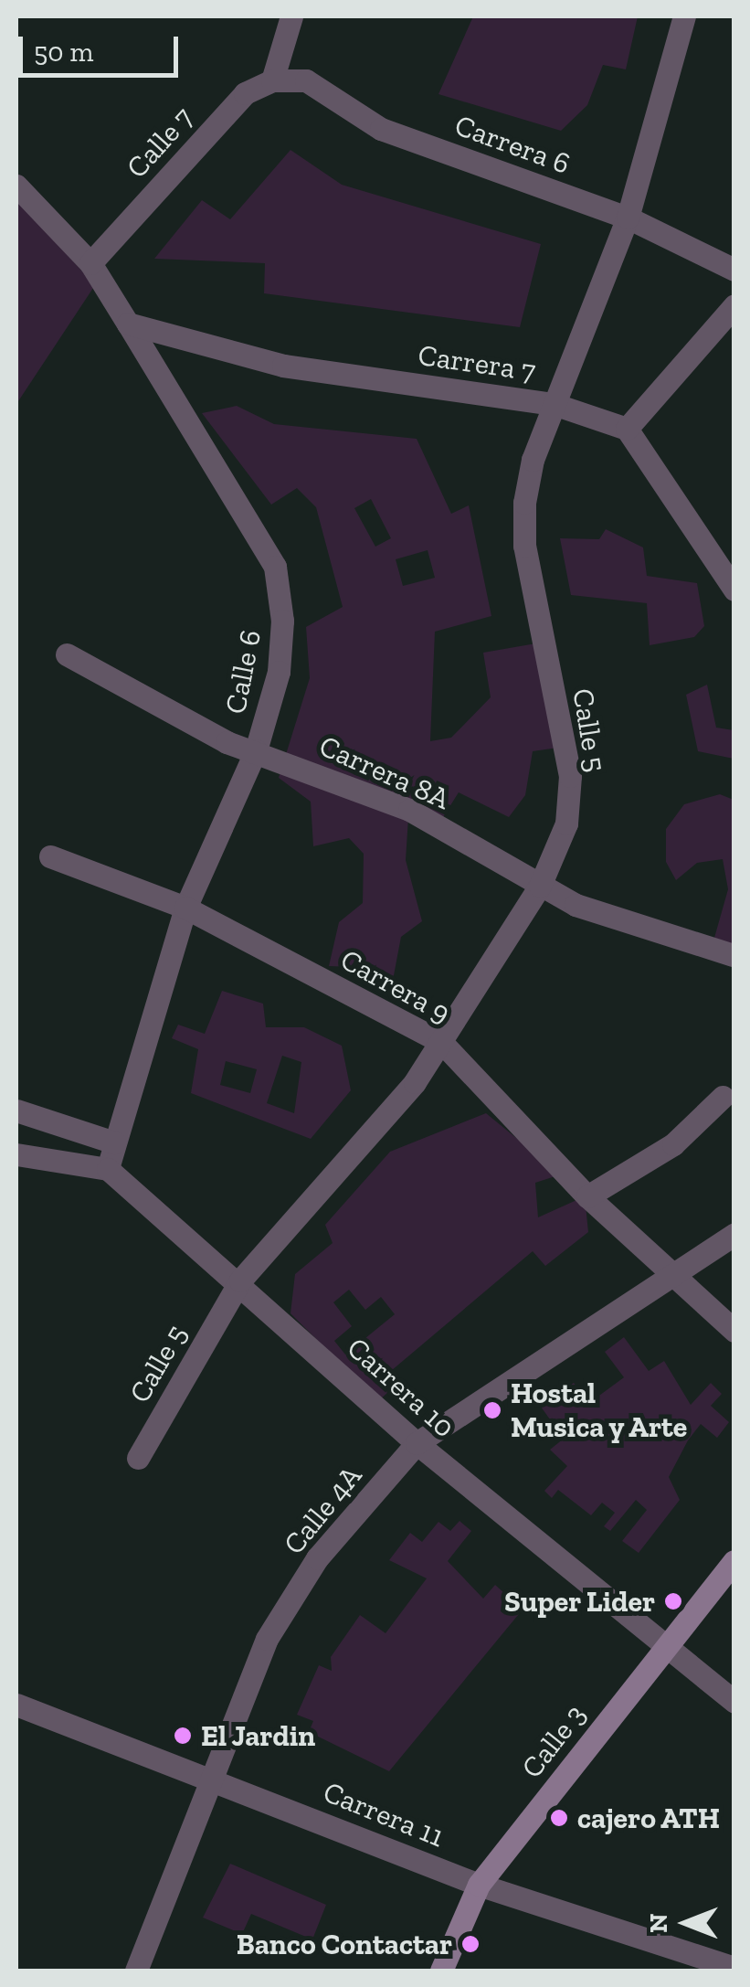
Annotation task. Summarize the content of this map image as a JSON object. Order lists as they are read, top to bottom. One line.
{"streets":{"main road":["Calle 3"],"street":["Calle 7","Carrera 6","Carrera 7","Calle 6","Calle 5","Carrera 8A","Carrera 9","Carrera 10","Calle 4A","Carrera 11"]},"crossings":[["Calle 7","Carrera 6"],["Calle 7","Calle 6"],["Carrera 6","Calle 5"],["Carrera 7","Calle 6"],["Carrera 7","Calle 5"],["Calle 6","Carrera 8A"],["Calle 6","Carrera 9"],["Calle 6","Carrera 10"],["Calle 5","Carrera 8A"],["Calle 5","Carrera 9"],["Calle 5","Carrera 10"],["Carrera 9","Calle 4A"],["Carrera 10","Calle 4A"],["Carrera 10","Calle 3"],["Calle 4A","Carrera 11"],["Calle 3","Carrera 11"]],"places":["Hostal Musica y Arte","Super Lider","El Jardin","cajero ATH","Banco Contactar"],"scale_bar":"50 m","north":"left"}
